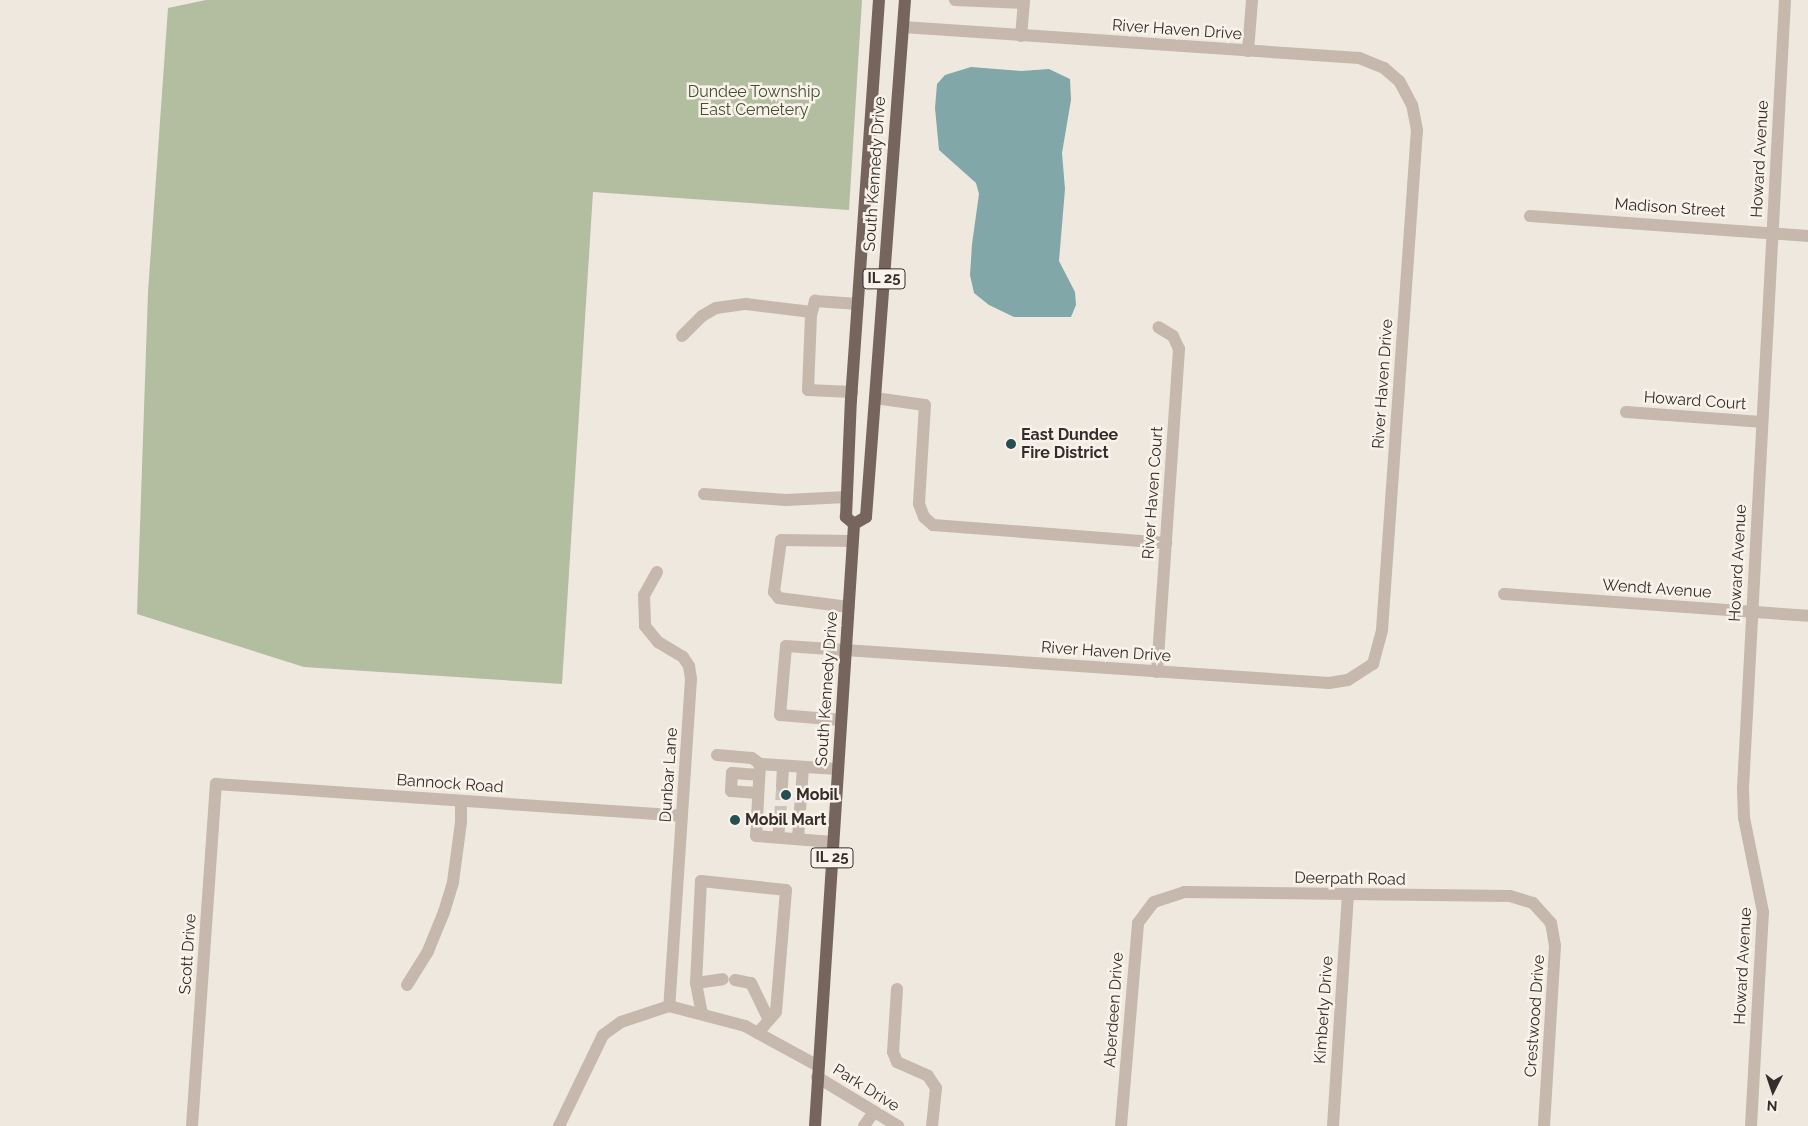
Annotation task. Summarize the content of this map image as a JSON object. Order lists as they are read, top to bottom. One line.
{"streets":{"main road":["South Kennedy Drive","IL 25"],"street":["River Haven Drive","Howard Avenue","Madison Street","Howard Court","River Haven Court","Wendt Avenue","Dunbar Lane","Bannock Road","Deerpath Road","Scott Drive","Aberdeen Drive","Kimberly Drive","Crestwood Drive","Park Drive"]},"crossings":[["River Haven Drive","South Kennedy Drive"],["River Haven Drive","River Haven Court"],["Howard Avenue","Madison Street"],["Howard Avenue","Howard Court"],["Howard Avenue","Wendt Avenue"],["South Kennedy Drive","Park Drive"],["Dunbar Lane","Bannock Road"],["Dunbar Lane","Park Drive"],["Bannock Road","Scott Drive"],["Deerpath Road","Aberdeen Drive"],["Deerpath Road","Kimberly Drive"],["Deerpath Road","Crestwood Drive"]],"parks":["Dundee Township East Cemetery"],"places":["East Dundee Fire District","Mobil","Mobil Mart"],"north":"bottom"}
